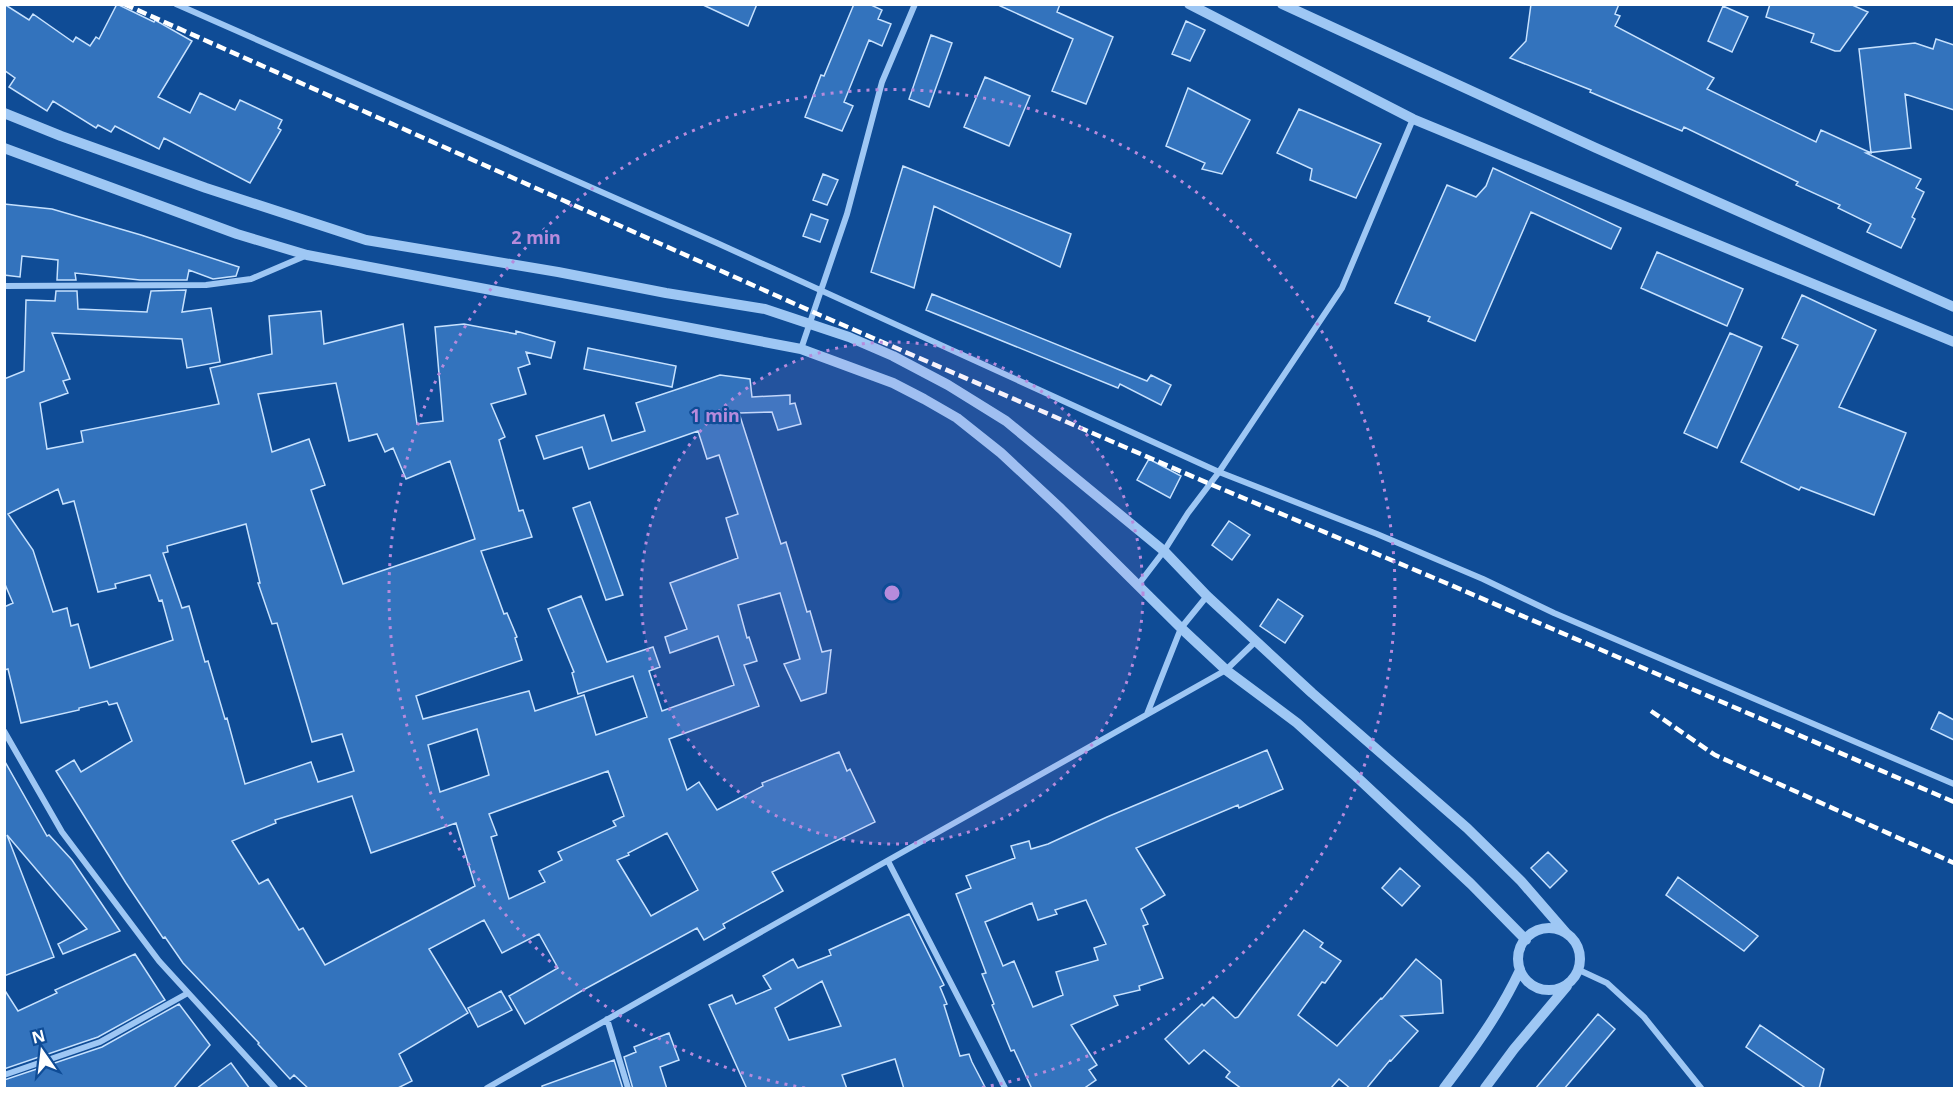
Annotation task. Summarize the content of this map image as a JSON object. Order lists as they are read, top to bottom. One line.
{"north":"top","rings":["2 min","1 min"]}
